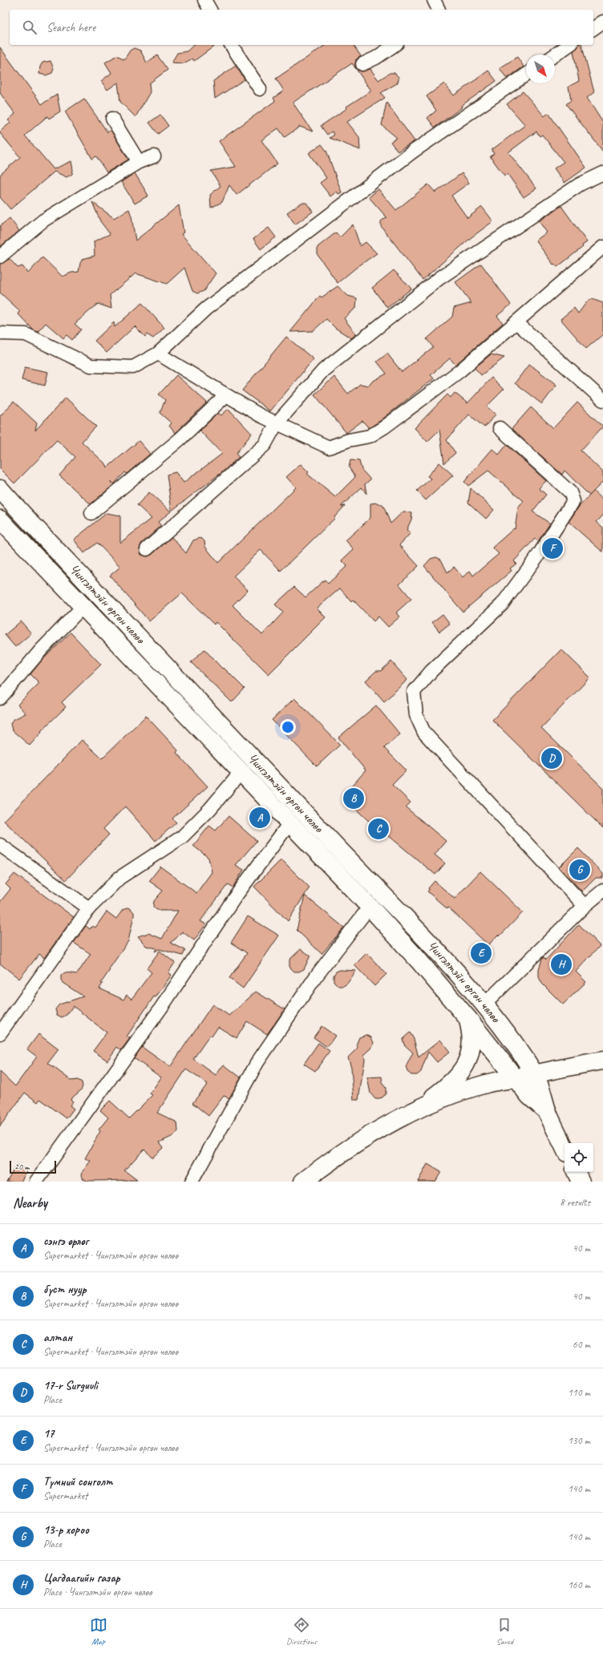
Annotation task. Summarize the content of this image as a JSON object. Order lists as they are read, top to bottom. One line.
{"streets":{"main road":["Чингэлтэйн өргөн чөлөө"]},"scale_bar":"20 m","north":"bottom right","page":{"search":"Search here","pins":["F","D","B","A","C","G","E","H"],"scale":"20 m","heading":["Nearby","8 results"],"list":[{"mark":"A","name":"сэнгэ өрлөг","note":"Supermarket · Чингэлтэйн өргөн чөлөө","value":"40 m"},{"mark":"B","name":"бүст нуур","note":"Supermarket · Чингэлтэйн өргөн чөлөө","value":"40 m"},{"mark":"C","name":"алтан","note":"Supermarket · Чингэлтэйн өргөн чөлөө","value":"60 m"},{"mark":"D","name":"17-r Surguuli","note":"Place","value":"110 m"},{"mark":"E","name":"17","note":"Supermarket · Чингэлтэйн өргөн чөлөө","value":"130 m"},{"mark":"F","name":"Түмний сонголт","note":"Supermarket","value":"140 m"},{"mark":"G","name":"13-р хороо","note":"Place","value":"140 m"},{"mark":"H","name":"Цагдаагийн газар","note":"Place · Чингэлтэйн өргөн чөлөө","value":"160 m"}],"nav":["Map","Directions","Saved"]}}
